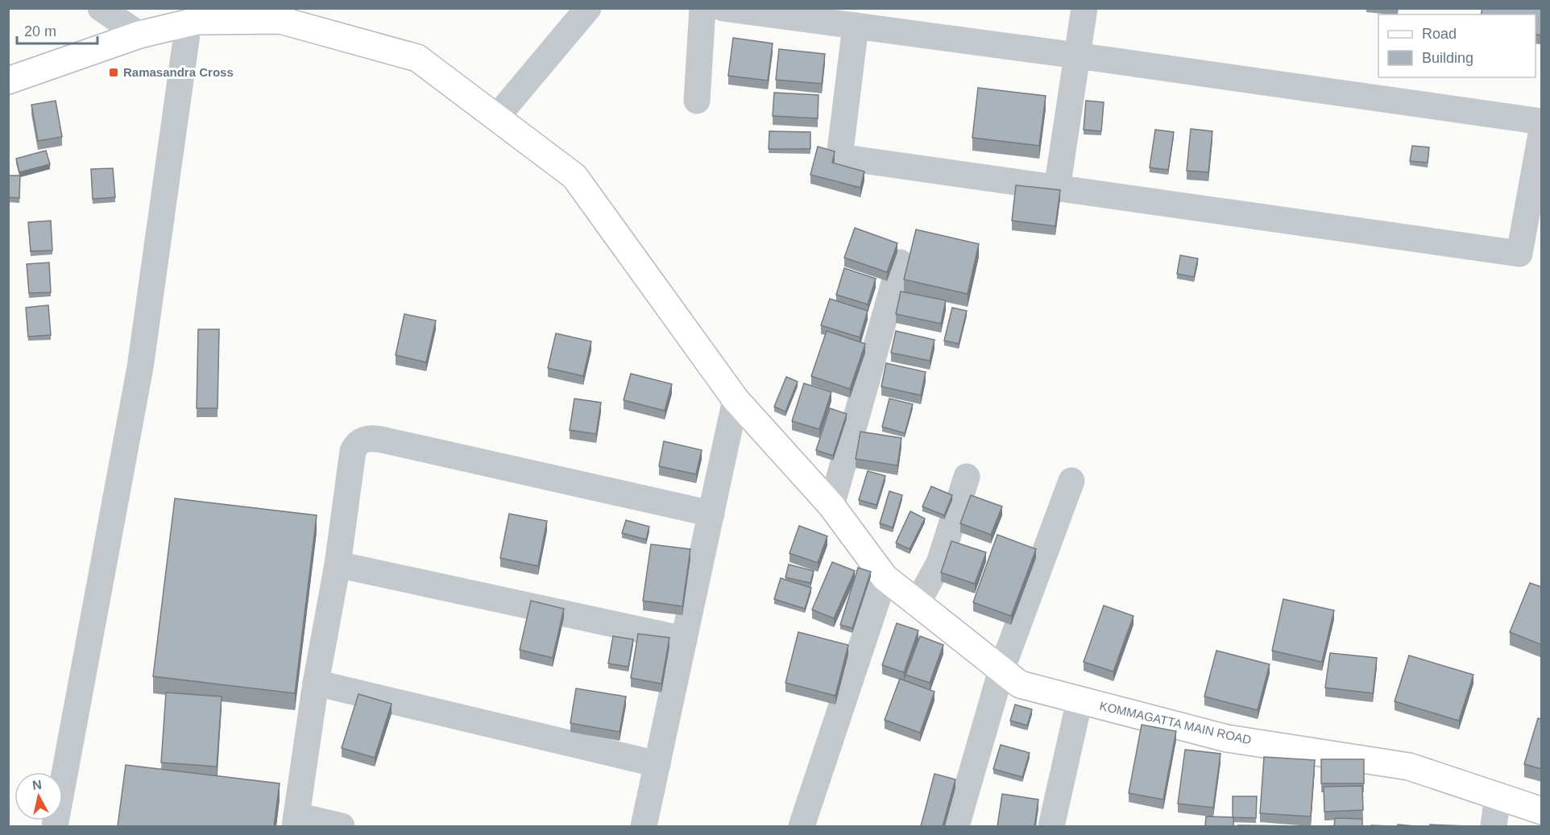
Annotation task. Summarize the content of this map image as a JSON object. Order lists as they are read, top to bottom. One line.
{"streets":{"main road":["KOMMAGATTA MAIN ROAD"]},"places":{"transit":["Ramasandra Cross"]},"legend":["Road","Building"],"scale_bar":"20 m","north":"top"}
